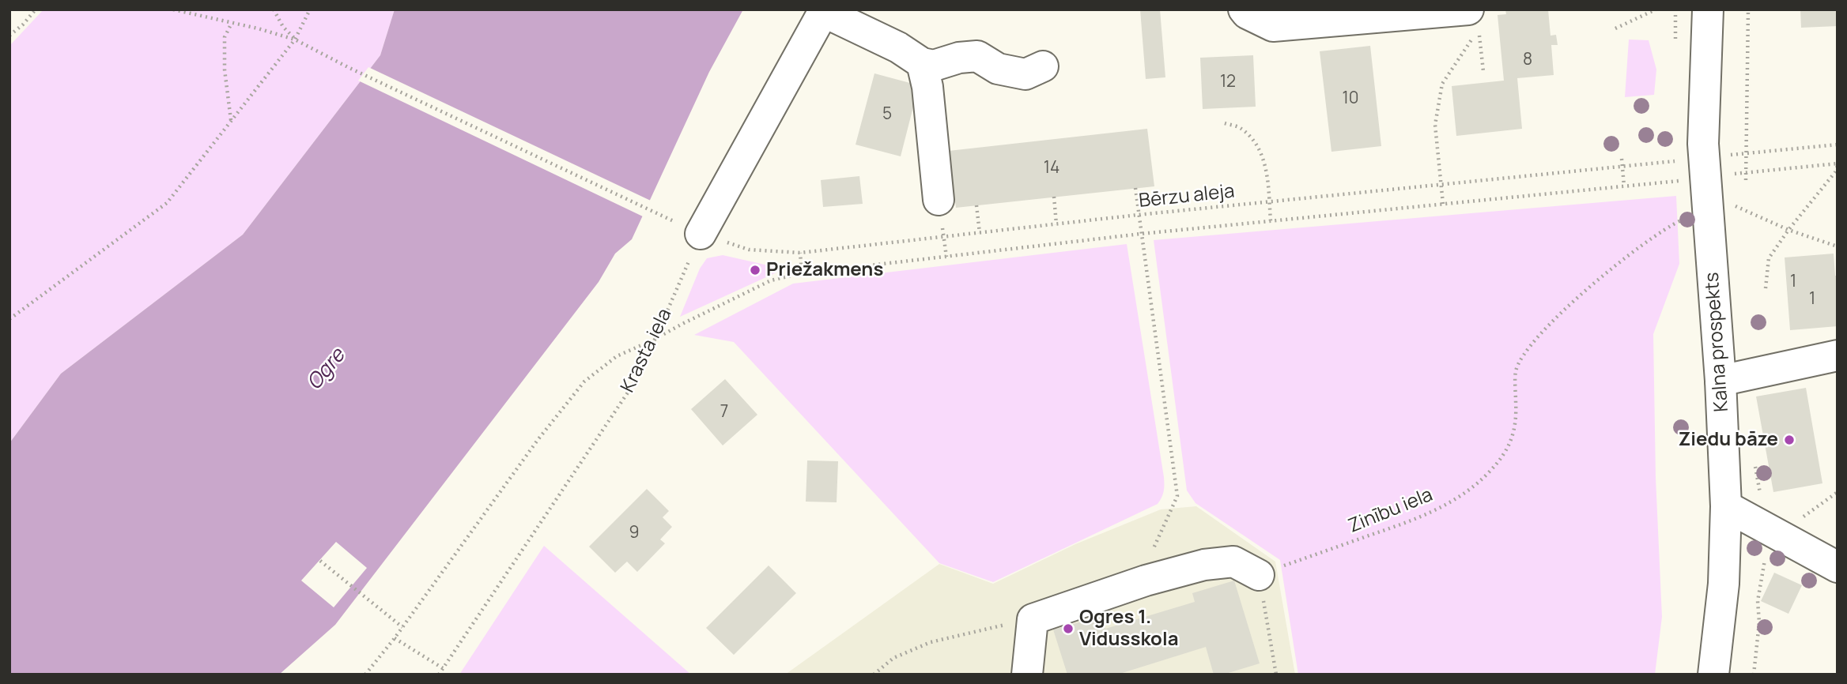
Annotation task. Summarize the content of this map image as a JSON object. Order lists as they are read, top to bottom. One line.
{"streets":{"street":["Kalna prospekts"],"path":["Bērzu aleja","Krasta iela","Zinību iela"]},"crossings":[["Bērzu aleja","Krasta iela"]],"water":["Ogre"],"places":["Priežakmens","Ziedu bāze","Ogres 1. Vidusskola"],"house_numbers":["8","12","10","5","14","1","1","7","9"]}
